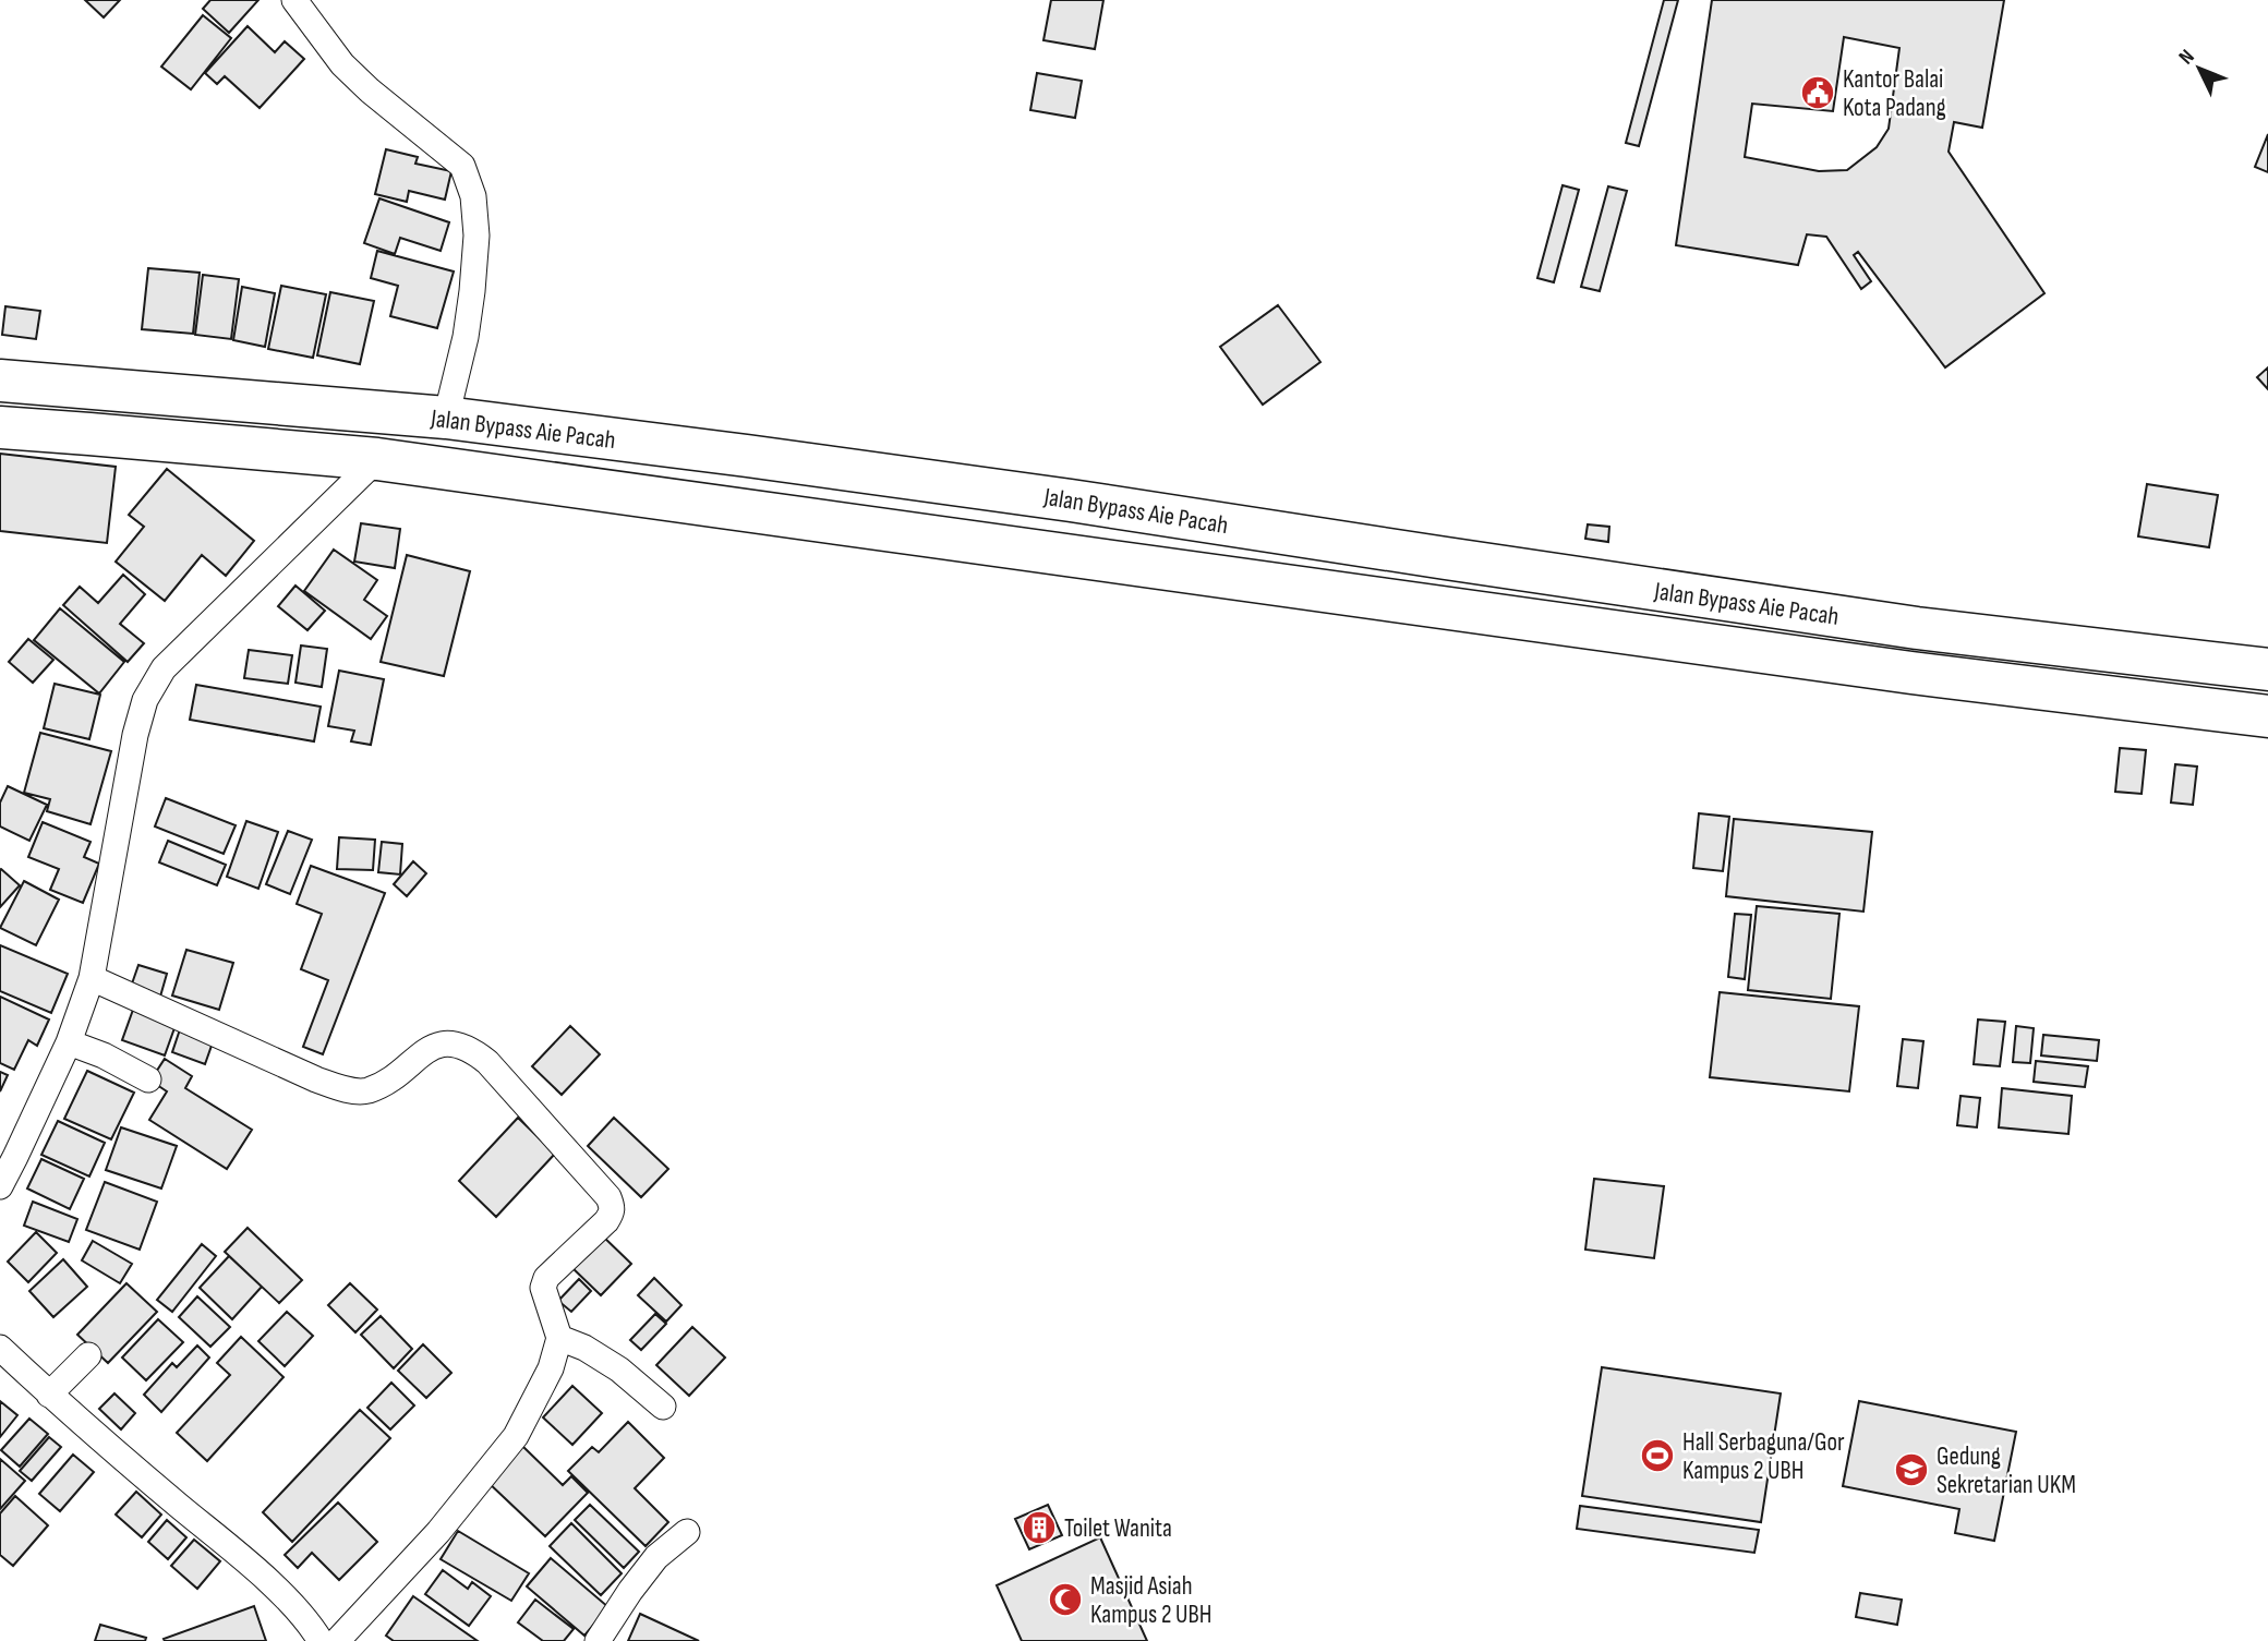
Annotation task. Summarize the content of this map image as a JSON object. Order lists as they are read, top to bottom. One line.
{"streets":{"highway":["Jalan Bypass Aie Pacah"]},"places":{"public building":["Kantor Balai Kota Padang"],"sports":["Hall Serbaguna/Gor Kampus 2 UBH"],"school or university":["Gedung Sekretarian UKM"],"building":["Toilet Wanita"],"mosque":["Masjid Asiah Kampus 2 UBH"]},"north":"top left"}
